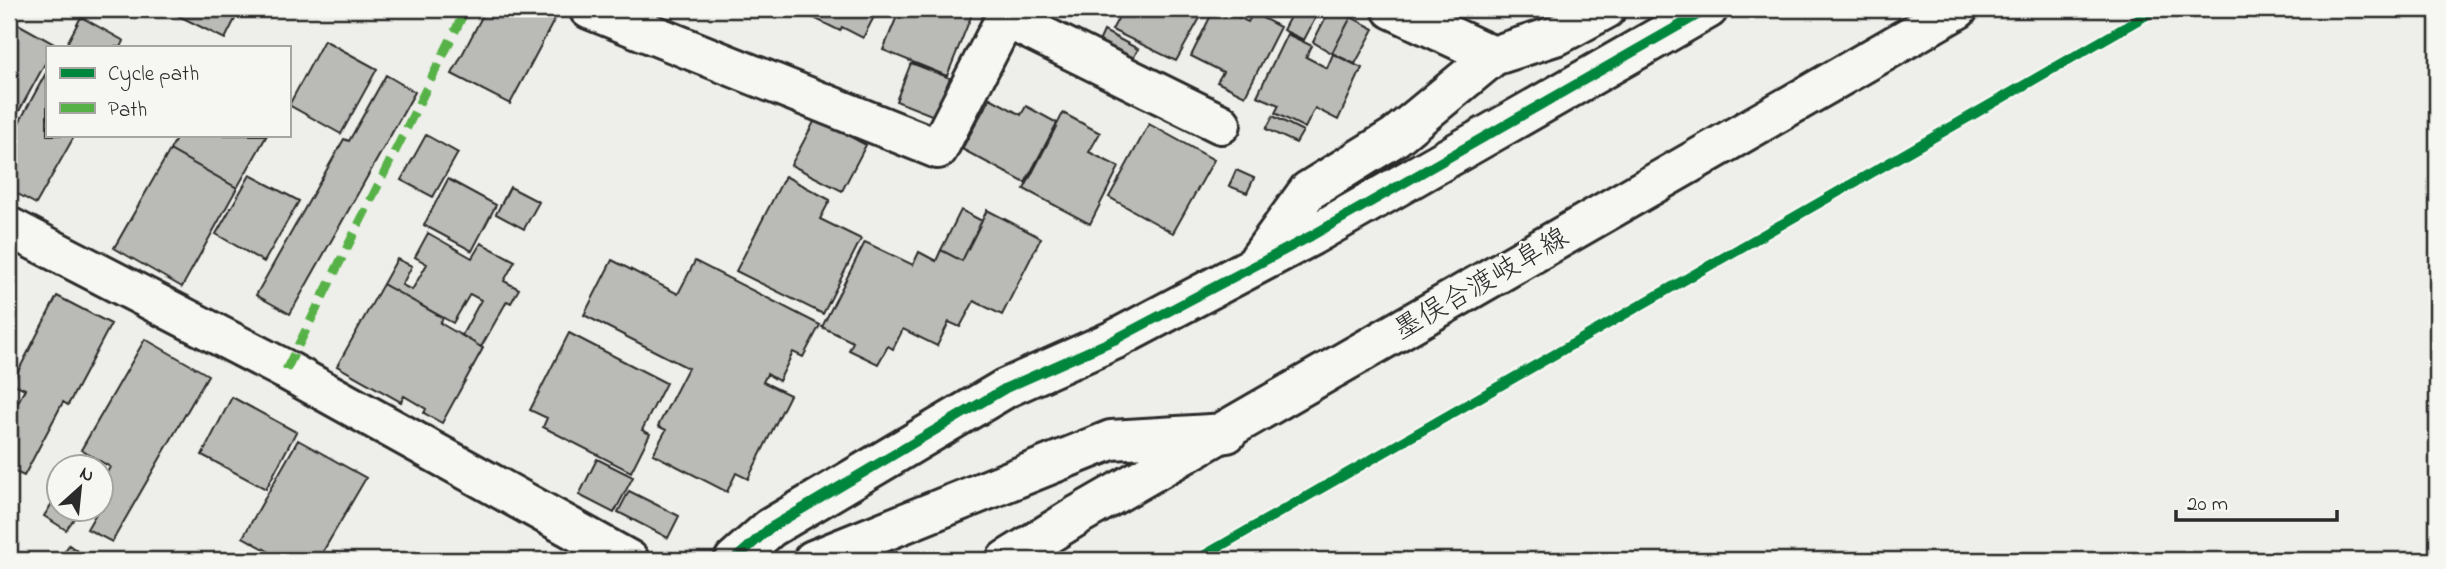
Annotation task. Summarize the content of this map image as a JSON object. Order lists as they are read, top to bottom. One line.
{"streets":{"street":["墨俣合渡岐阜線"]},"legend":["Cycle path","Path"],"scale_bar":"20 m","north":"top right"}
